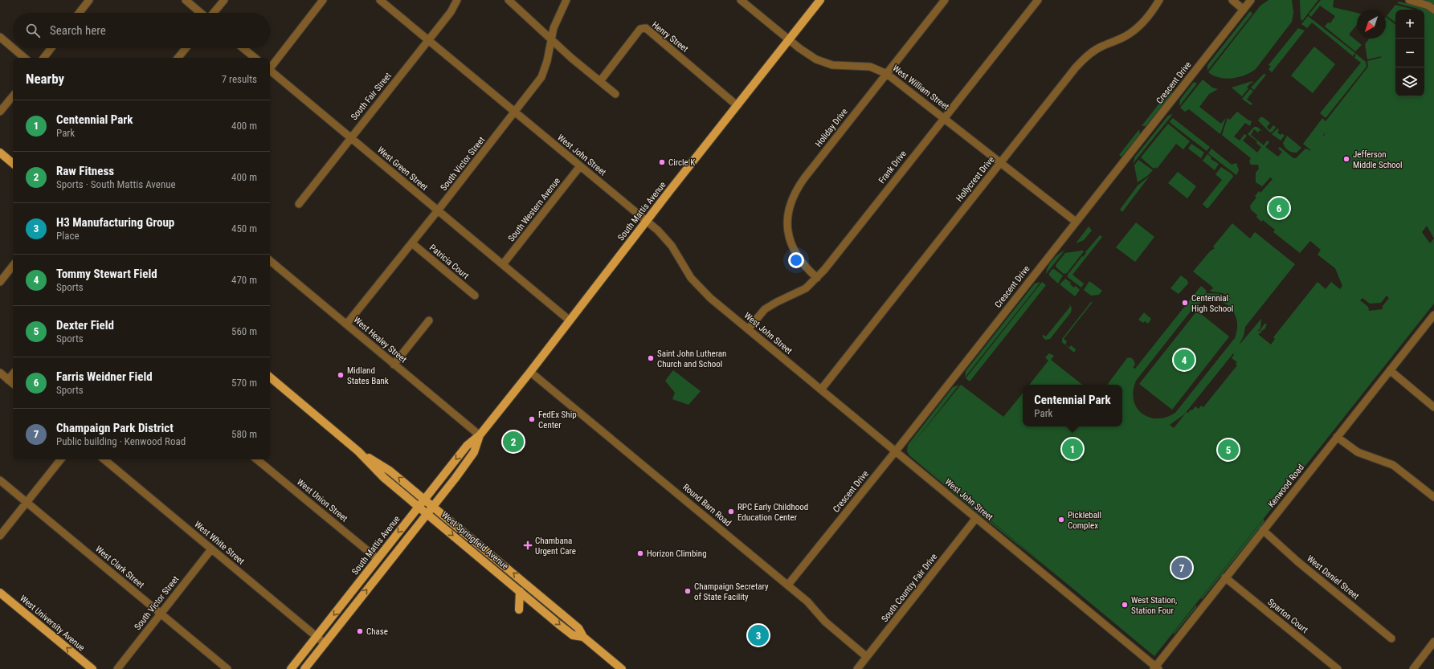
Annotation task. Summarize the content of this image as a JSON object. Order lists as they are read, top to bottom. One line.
{"streets":{"main road":["South Mattis Avenue","West Springfield Avenue","West University Avenue"],"street":["Henry Street","Crescent Drive","West William Street","South Fair Street","Holiday Drive","West John Street","South Victor Street","Frank Drive","West Green Street","Hollycrest Drive","South Western Avenue","Patricia Court","West Healey Street","Kenwood Road","West Union Street","Round Barn Road","West White Street","West Clark Street","West Daniel Street","South Country Fair Drive","Sparton Court"]},"crossings":[["Henry Street","South Mattis Avenue"],["Crescent Drive","West William Street"],["Crescent Drive","West John Street"],["Crescent Drive","Round Barn Road"],["West William Street","Holiday Drive"],["West William Street","Frank Drive"],["West William Street","Hollycrest Drive"],["West William Street","South Mattis Avenue"],["South Fair Street","West John Street"],["South Fair Street","West Green Street"],["Holiday Drive","Frank Drive"],["West John Street","South Victor Street"],["West John Street","Frank Drive"],["West John Street","Hollycrest Drive"],["West John Street","South Western Avenue"],["West John Street","South Mattis Avenue"],["West John Street","Kenwood Road"],["West John Street","South Country Fair Drive"],["South Victor Street","West Green Street"],["South Victor Street","Patricia Court"],["South Victor Street","West Healey Street"],["South Victor Street","West White Street"],["South Victor Street","West Clark Street"],["West Green Street","South Western Avenue"],["West Green Street","South Mattis Avenue"],["South Mattis Avenue","West Healey Street"],["South Mattis Avenue","West Union Street"],["South Mattis Avenue","Round Barn Road"],["South Mattis Avenue","West Springfield Avenue"],["South Mattis Avenue","West White Street"],["Kenwood Road","West Daniel Street"],["Kenwood Road","Sparton Court"],["Round Barn Road","South Country Fair Drive"]],"one_way":["West University Avenue"],"places":{"other":["Jefferson Middle School","Circle K","Centennial High School","Saint John Lutheran Church and School","Midland States Bank","FedEx Ship Center","RPC Early Childhood Education Center","Pickleball Complex","Horizon Climbing","Champaign Secretary of State Facility","West Station, Station Four","Chase"],"health":["Chambana Urgent Care"]},"north":"bottom left","page":{"map_buttons":["+","−"],"search":"Search here","heading":["Nearby","7 results"],"list":[{"mark":"1","name":"Centennial Park","note":"Park","value":"400 m"},{"mark":"2","name":"Raw Fitness","note":"Sports · South Mattis Avenue","value":"400 m"},{"mark":"3","name":"H3 Manufacturing Group","note":"Place","value":"450 m"},{"mark":"4","name":"Tommy Stewart Field","note":"Sports","value":"470 m"},{"mark":"5","name":"Dexter Field","note":"Sports","value":"560 m"},{"mark":"6","name":"Farris Weidner Field","note":"Sports","value":"570 m"},{"mark":"7","name":"Champaign Park District","note":"Public building · Kenwood Road","value":"580 m"}],"pins":["6","4","2","1","5","7","3"],"popup":["Centennial Park","Park"]}}
